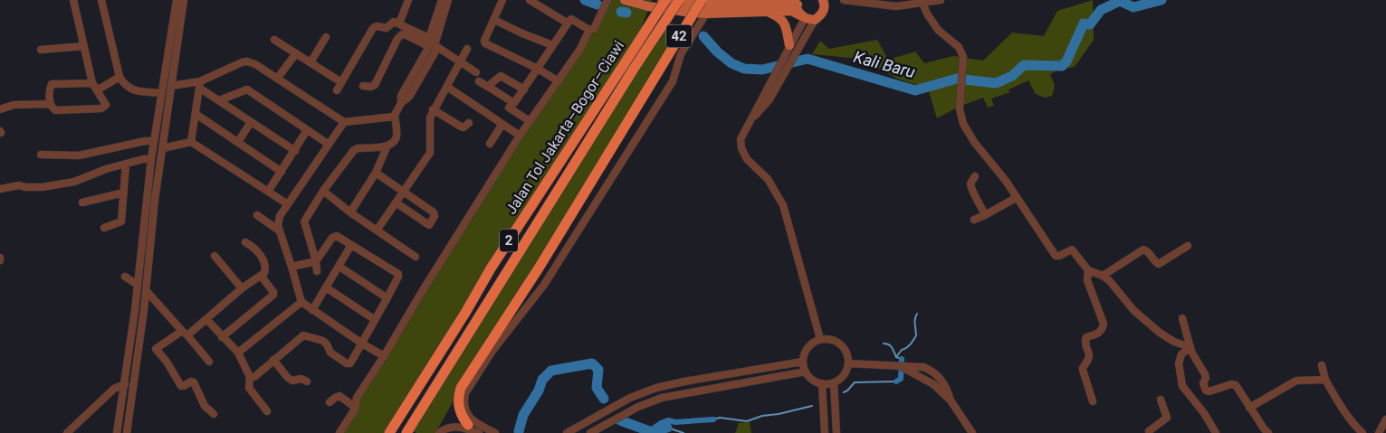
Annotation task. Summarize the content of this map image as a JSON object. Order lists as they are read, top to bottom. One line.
{"streets":{"highway":["42","Jalan Tol Jakarta–Bogor–Ciawi","2"]},"water":["Kali Baru"]}
